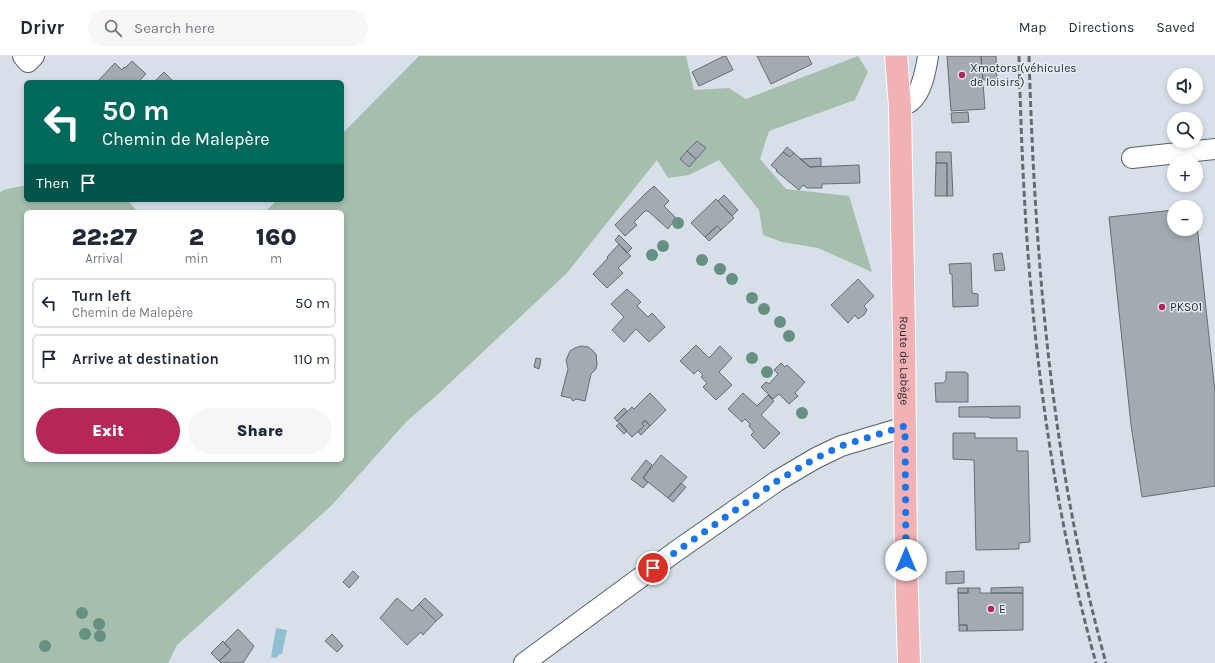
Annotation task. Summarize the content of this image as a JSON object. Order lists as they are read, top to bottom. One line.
{"streets":{"main road":["Route de Labège"]},"places":["Xmotors (véhicules de loisirs)","PKS01","E"],"page":{"header":"Drivr","search":"Search here","nav":["Map","Directions","Saved"],"map_buttons":["+","−"],"turn":["50 m","Chemin de Malepère"],"then":"Then","eta":["22:27","Arrival","2","min","160","m"],"list":[{"name":"Turn left","note":"Chemin de Malepère","value":"50 m"},{"name":"Arrive at destination","value":"110 m"}],"buttons":["Exit","Share"]}}
